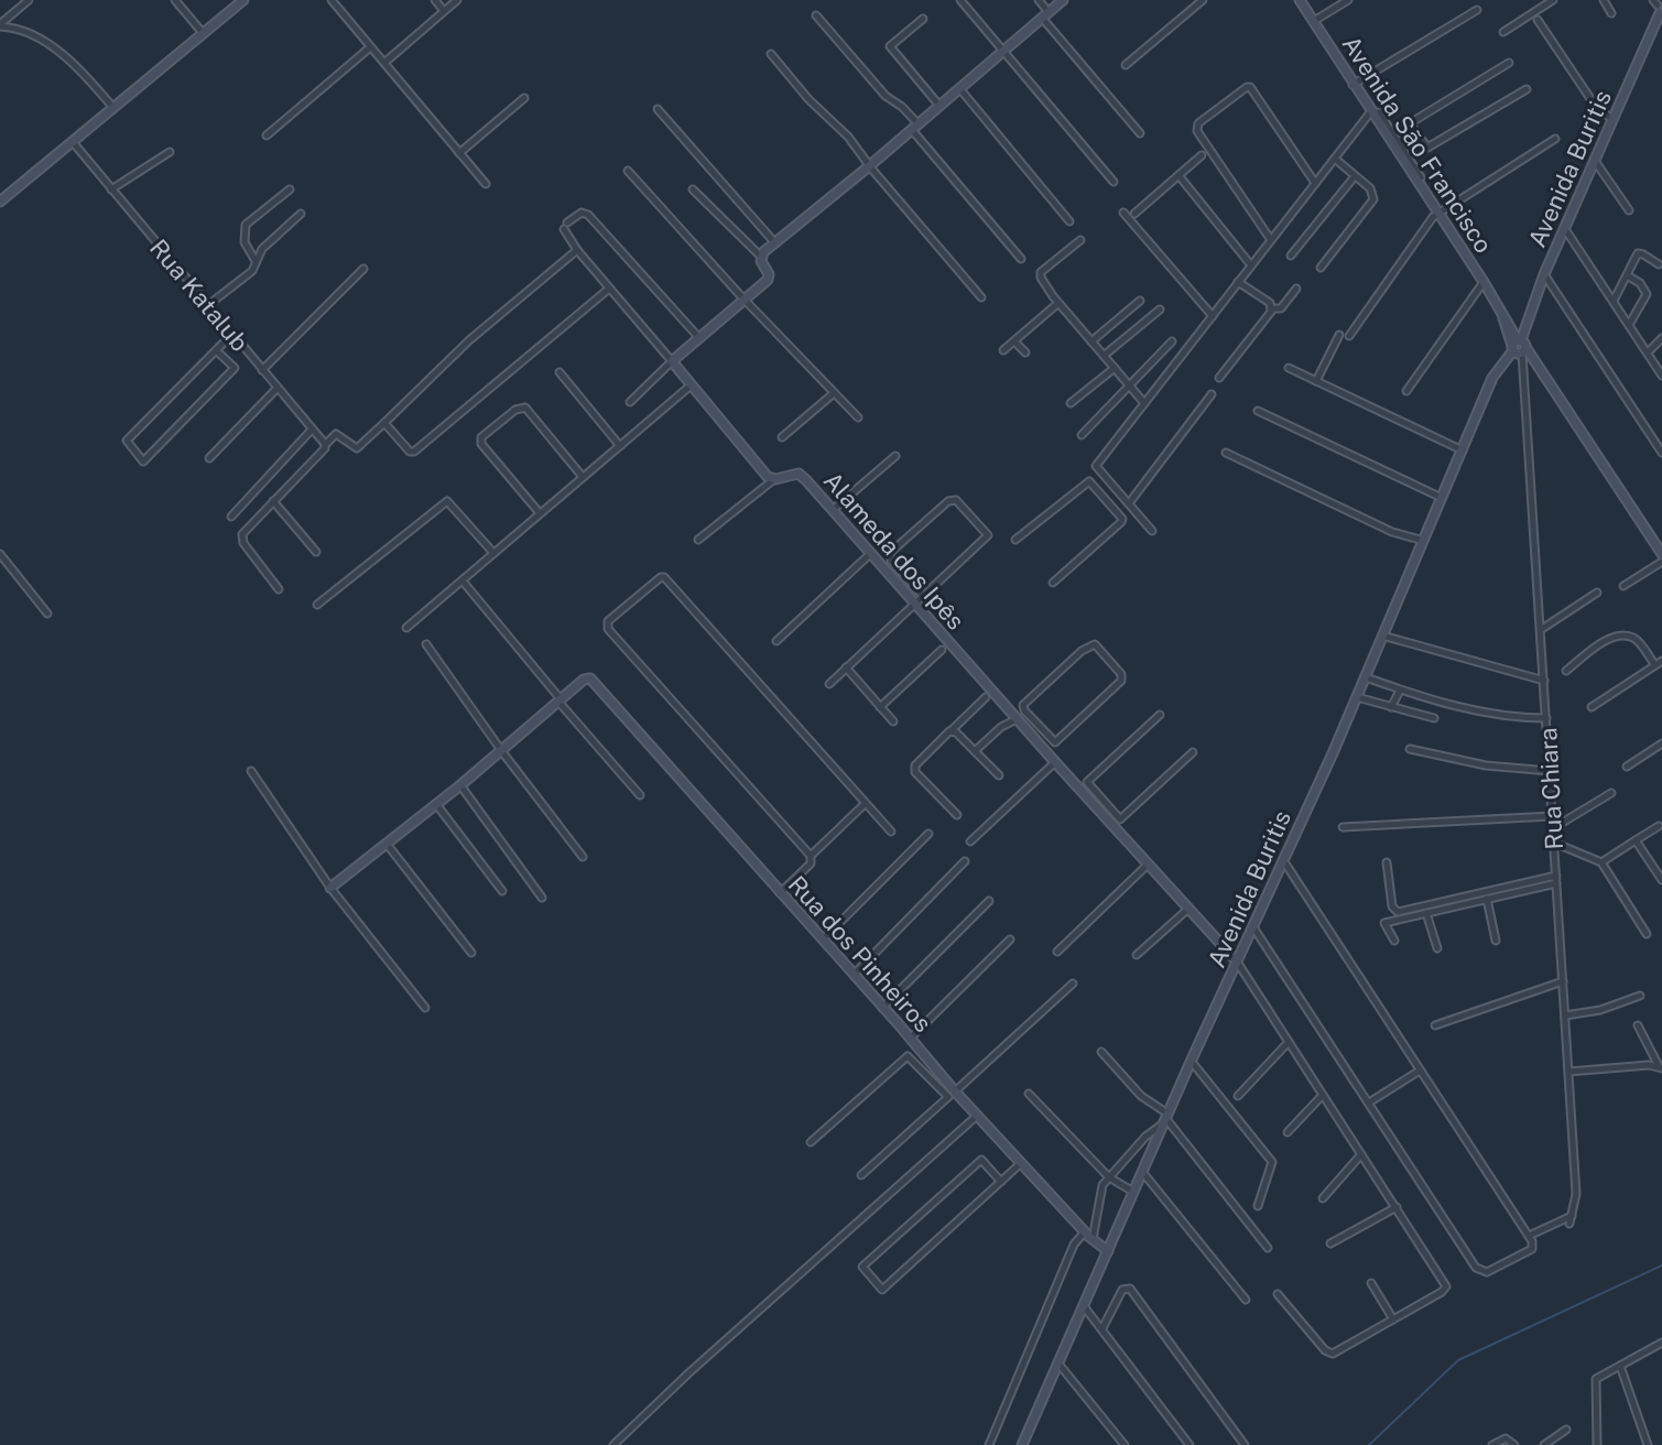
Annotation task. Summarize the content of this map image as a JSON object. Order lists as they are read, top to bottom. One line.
{"streets":{"street":["Avenida São Francisco","Avenida Buritis","Rua Katalub","Alameda dos Ipês","Rua Chiara","Rua dos Pinheiros"]},"crossings":[["Avenida São Francisco","Avenida Buritis"],["Avenida São Francisco","Rua Chiara"],["Avenida Buritis","Alameda dos Ipês"],["Avenida Buritis","Rua Chiara"],["Avenida Buritis","Rua dos Pinheiros"]]}
